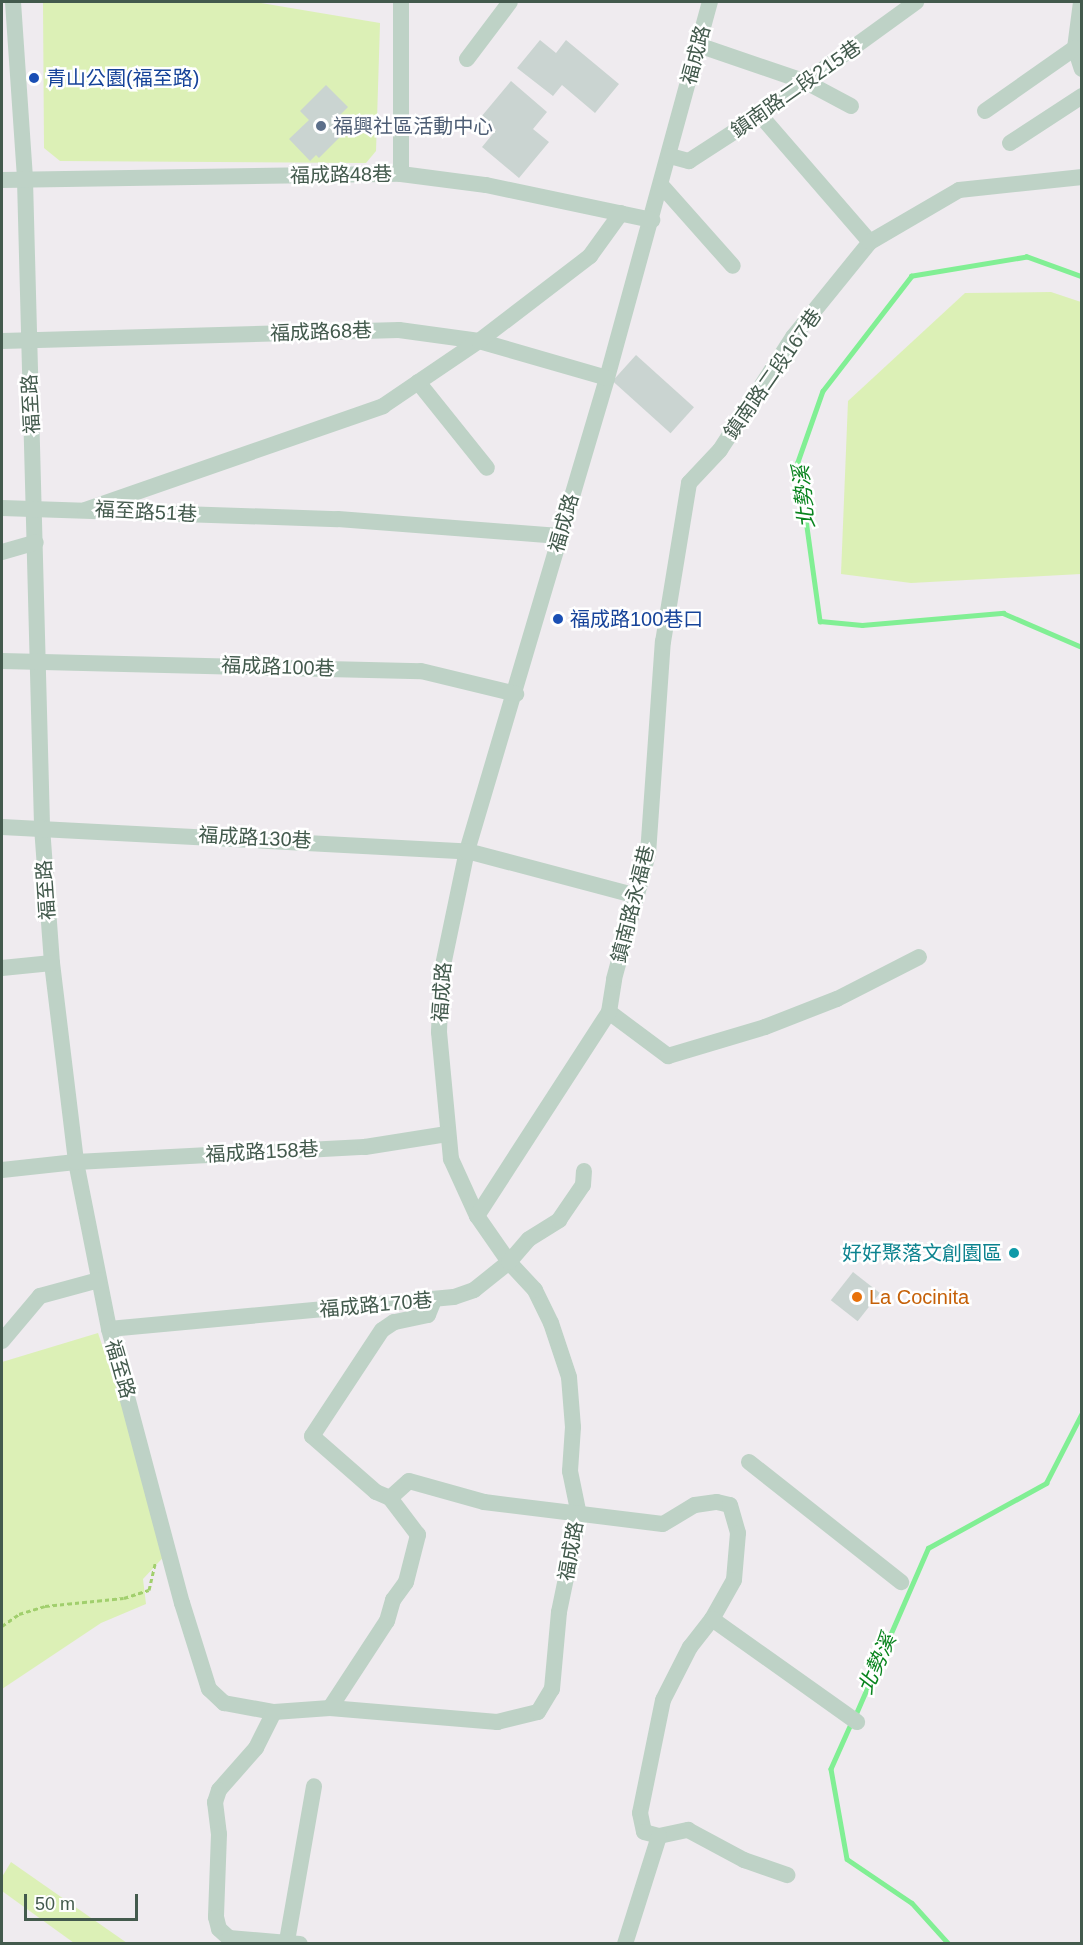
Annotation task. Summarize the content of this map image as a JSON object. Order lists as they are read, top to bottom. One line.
{"streets":{"street":["福成路","鎮南路二段215巷","福成路48巷","福成路68巷","鎮南路二段167巷","福至路","福至路51巷","福成路100巷","福成路130巷","鎮南路永福巷","福成路158巷","福成路170巷"]},"crossings":[["福成路","鎮南路二段215巷"],["福成路","福成路48巷"],["福成路","福成路68巷"],["福成路","福至路"],["福成路","福至路51巷"],["福成路","福成路100巷"],["福成路","福成路130巷"],["福成路","鎮南路永福巷"],["福成路","福成路158巷"],["福成路","福成路170巷"],["福成路48巷","福至路"],["福成路48巷","福至路51巷"],["福成路68巷","福至路"],["福成路68巷","福至路51巷"],["鎮南路二段167巷","鎮南路永福巷"],["福至路","福成路100巷"],["福至路","福成路130巷"],["福至路","福成路158巷"],["福至路","福成路170巷"],["福成路130巷","鎮南路永福巷"]],"water":["北勢溪"],"places":["青山公園(福至路)","福興社區活動中心","福成路100巷口","好好聚落文創園區","La Cocinita"],"scale_bar":"50 m"}
